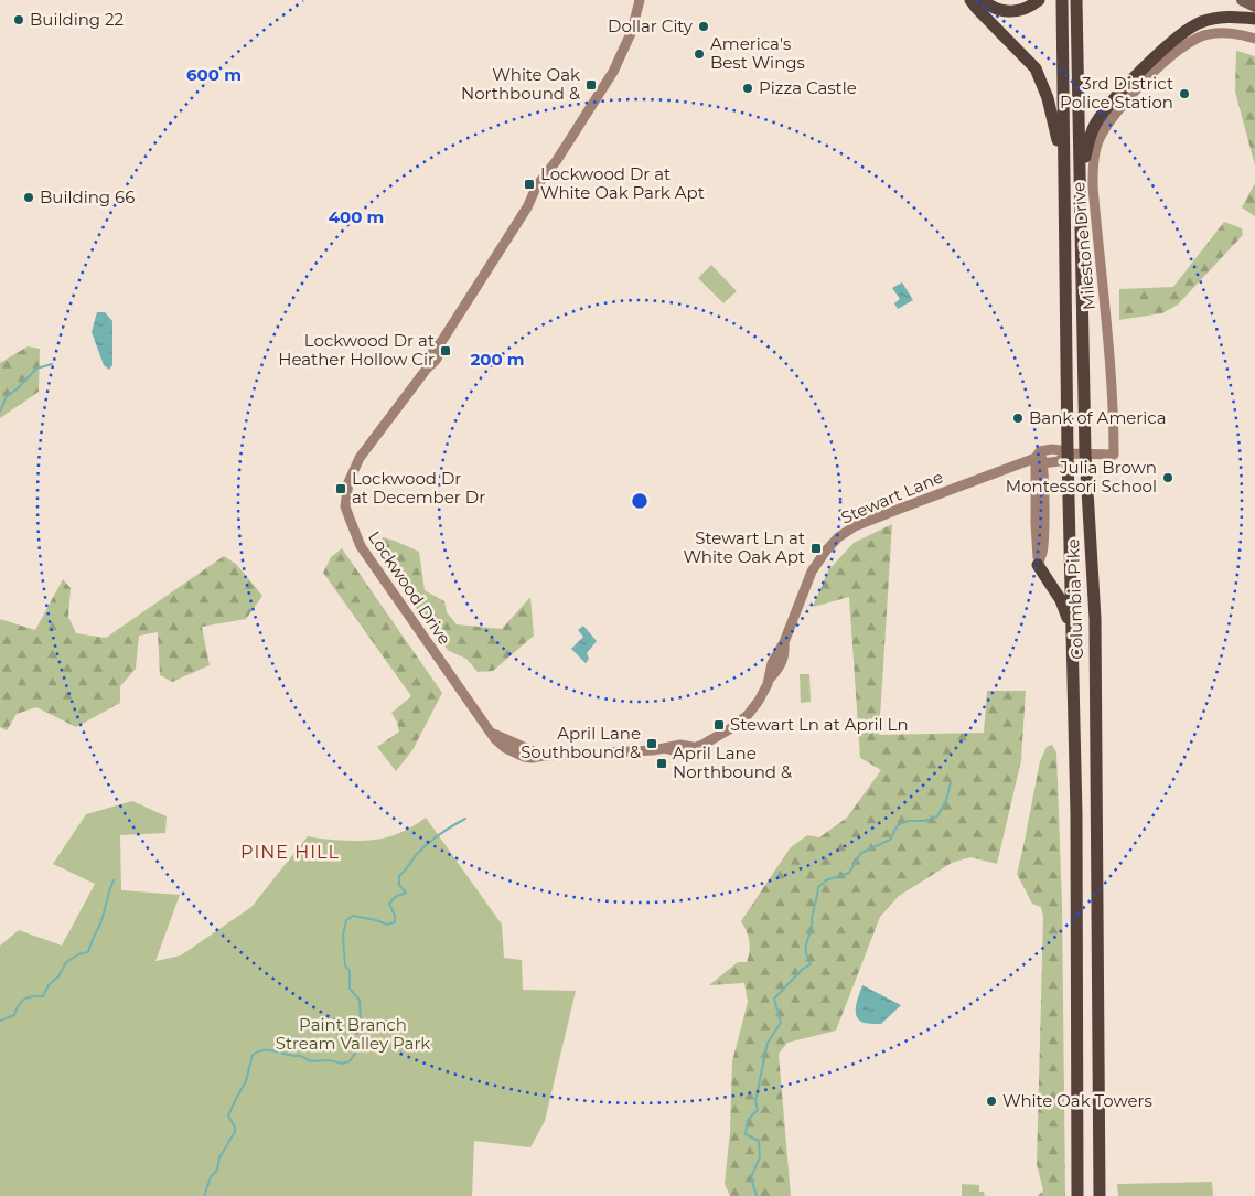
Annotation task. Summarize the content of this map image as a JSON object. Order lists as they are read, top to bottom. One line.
{"streets":{"highway":["Columbia Pike"],"street":["Milestone Drive","Stewart Lane","Lockwood Drive"]},"crossings":[["Milestone Drive","Stewart Lane"],["Stewart Lane","Lockwood Drive"],["Stewart Lane","Columbia Pike"]],"districts":["PINE HILL"],"parks":["Paint Branch Stream Valley Park"],"places":{"other":["Building 22","Dollar City","America's Best Wings","Pizza Castle","3rd District Police Station","Building 66","Bank of America","Julia Brown Montessori School","White Oak Towers"],"transit":["White Oak Northbound &","Lockwood Dr at White Oak Park Apt","Lockwood Dr at Heather Hollow Cir","Lockwood Dr at December Dr","Stewart Ln at White Oak Apt","Stewart Ln at April Ln","April Lane Southbound &","April Lane Northbound &"]},"rings":["600 m","400 m","200 m"]}
